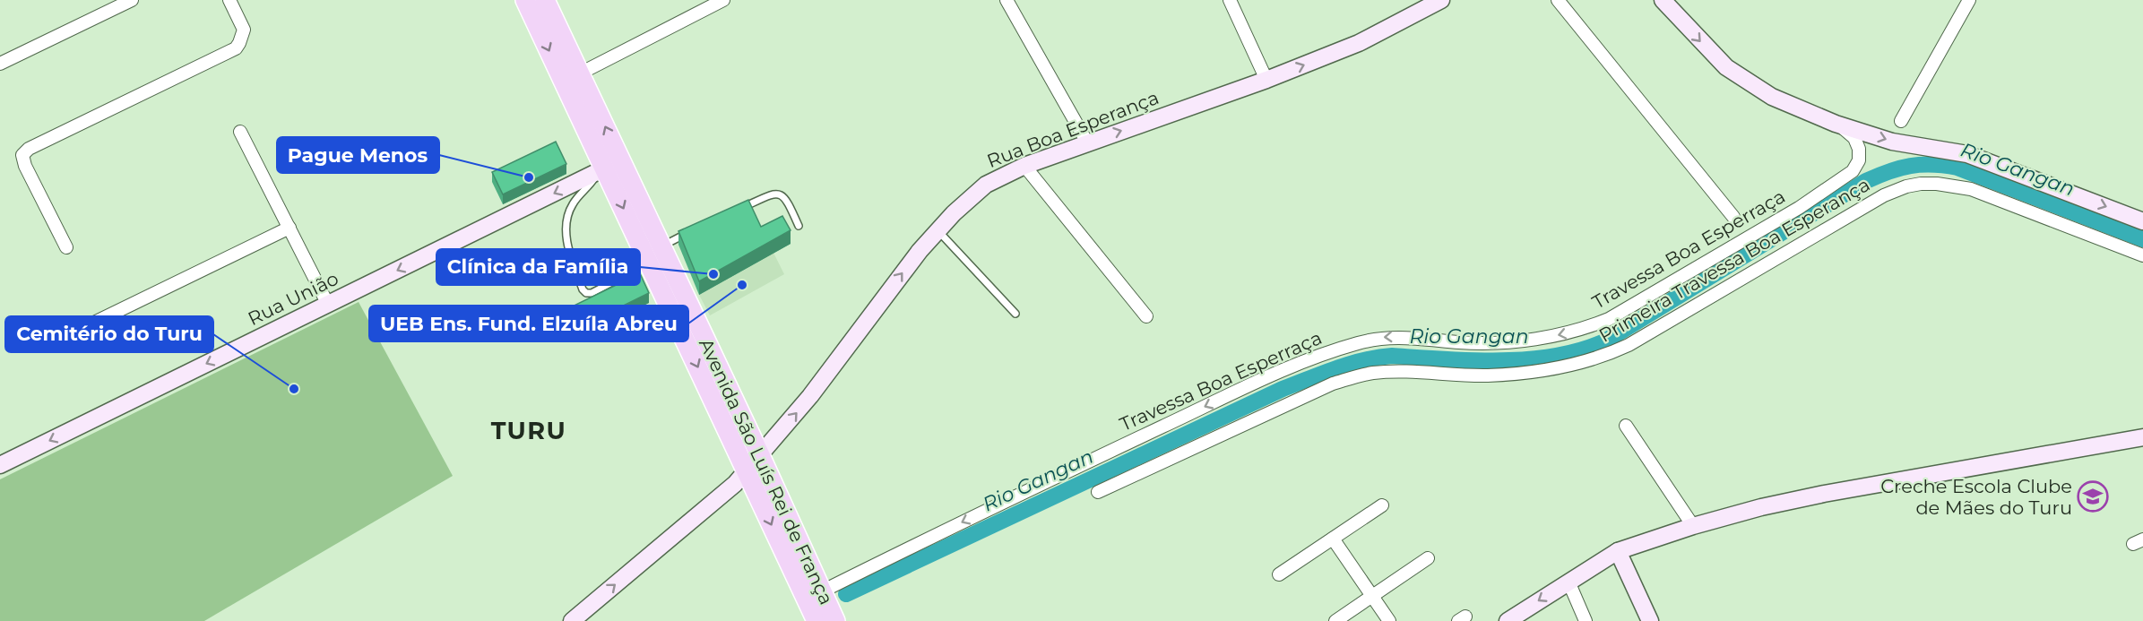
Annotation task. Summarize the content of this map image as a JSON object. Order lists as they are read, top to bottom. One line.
{"streets":{"main road":["Rua Boa Esperança","Rua União","Avenida São Luís Rei de França"],"street":["Travessa Boa Esperraça","Primeira Travessa Boa Esperança"]},"crossings":[["Rua Boa Esperança","Avenida São Luís Rei de França"],["Travessa Boa Esperraça","Avenida São Luís Rei de França"],["Rua União","Avenida São Luís Rei de França"]],"one_way":["Rua Boa Esperança","Travessa Boa Esperraça","Rua União"],"districts":["TURU"],"water":["Rio Gangan"],"places":{"other":["Pague Menos","Clínica da Família","UEB Ens. Fund. Elzuíla Abreu","Cemitério do Turu"],"school or university":["Creche Escola Clube de Mães do Turu"]}}
